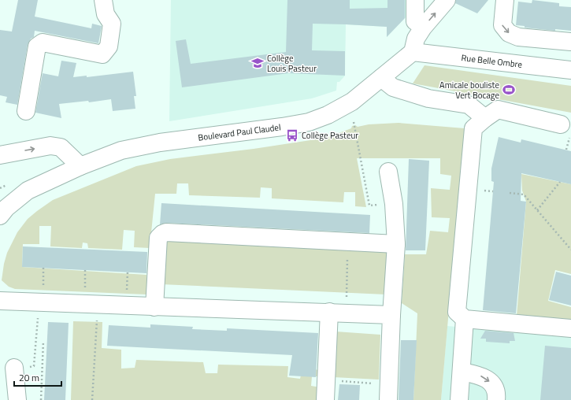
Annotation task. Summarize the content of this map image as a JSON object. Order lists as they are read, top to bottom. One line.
{"streets":{"street":["Rue Belle Ombre","Boulevard Paul Claudel"]},"crossings":[["Rue Belle Ombre","Boulevard Paul Claudel"]],"places":{"school or university":["Collège Louis Pasteur"],"sports":["Amicale bouliste Vert Bocage"],"bus stop":["Collège Pasteur"]},"scale_bar":"20 m"}
